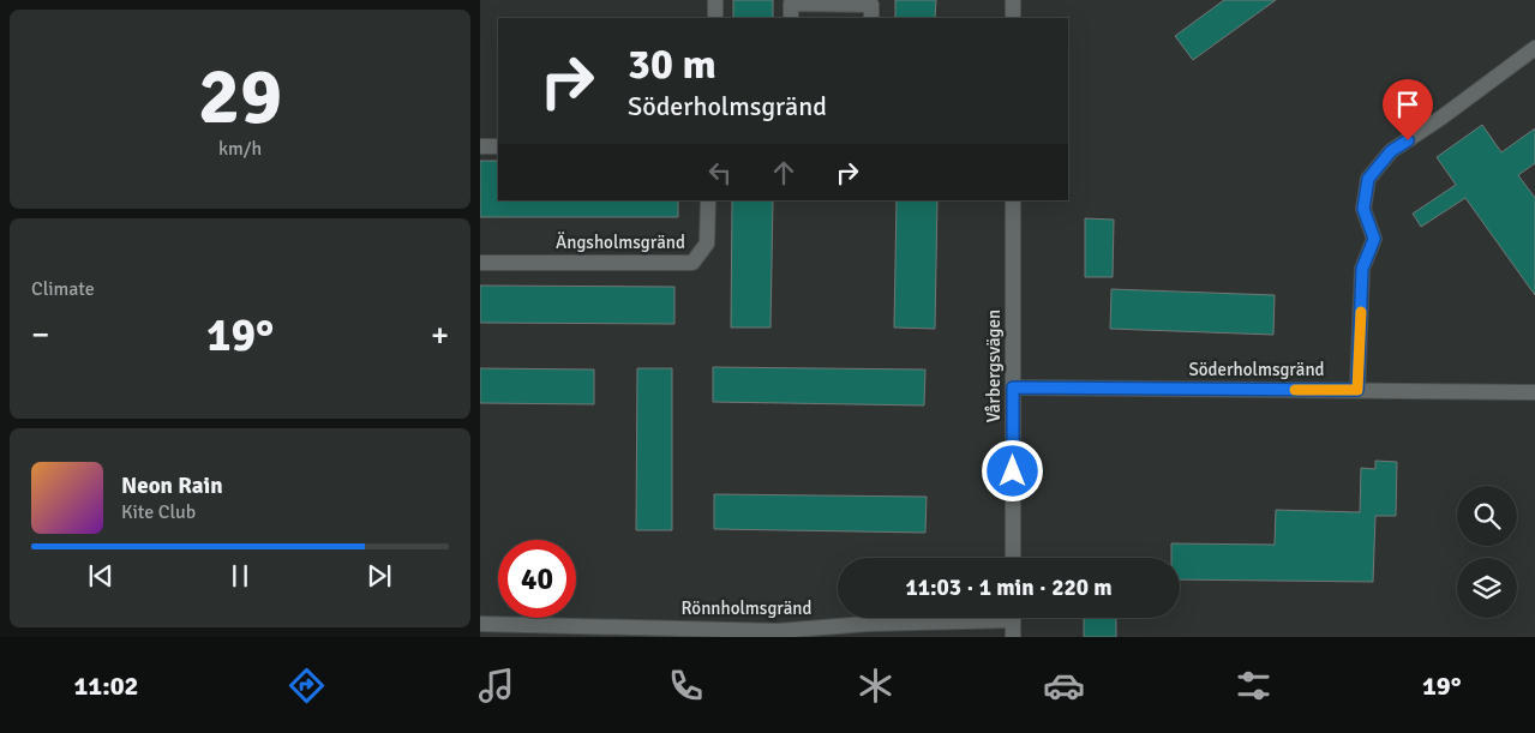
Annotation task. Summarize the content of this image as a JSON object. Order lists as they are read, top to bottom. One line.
{"streets":{"street":["Ängsholmsgränd","Vårbergsvägen","Söderholmsgränd","Rönnholmsgränd"]},"crossings":[["Vårbergsvägen","Söderholmsgränd"]],"page":{"tile":[["29","km/h"],"Climate"],"turn":["30 m","Söderholmsgränd"],"heat":["−","19°","+"],"song":["Neon Rain","Kite Club"],"limit":"40","trip":"11:03 · 1 min · 220 m","tabs":["11:02","19°"]}}
